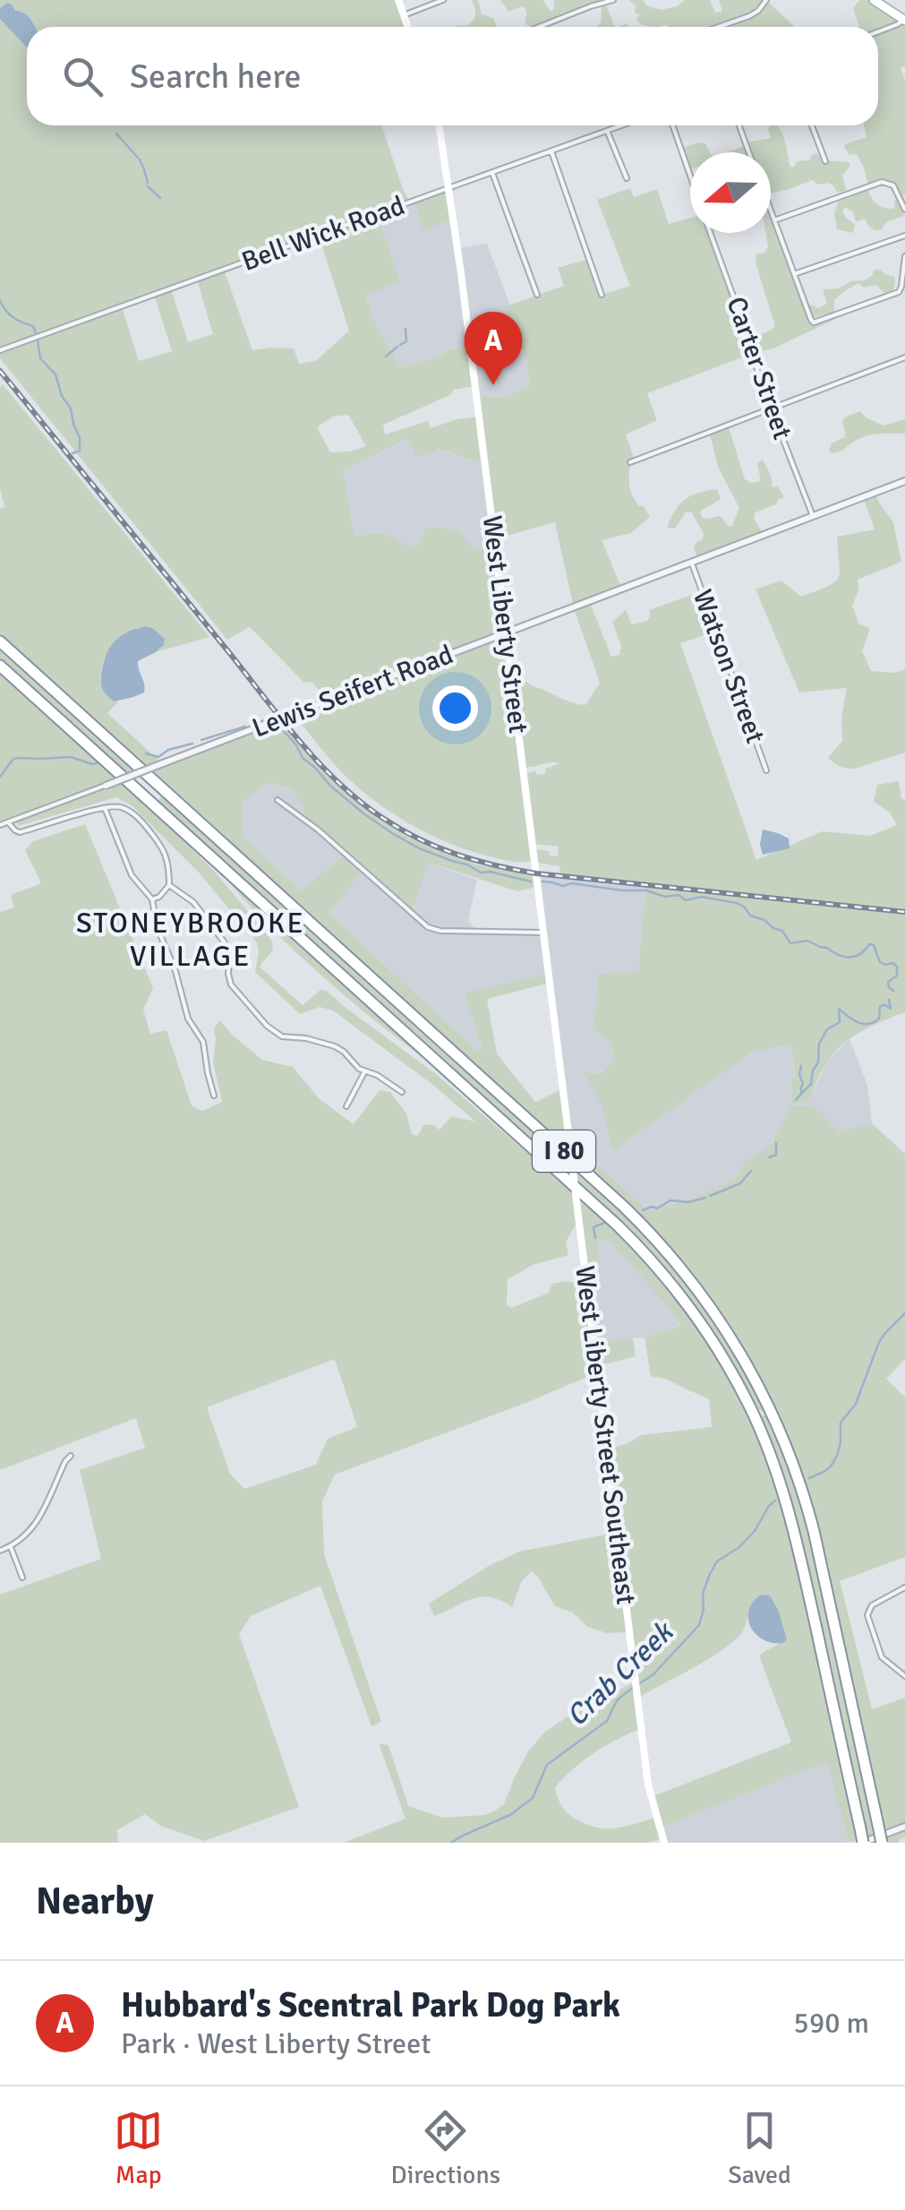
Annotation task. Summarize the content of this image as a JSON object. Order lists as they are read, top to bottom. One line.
{"streets":{"highway":["I 80"],"main road":["West Liberty Street","West Liberty Street Southeast"],"street":["Bell Wick Road","Carter Street","Watson Street","Lewis Seifert Road"]},"crossings":[["Bell Wick Road","West Liberty Street"],["Carter Street","Lewis Seifert Road"],["West Liberty Street","Lewis Seifert Road"],["West Liberty Street","West Liberty Street Southeast"],["Watson Street","Lewis Seifert Road"]],"districts":["STONEYBROOKE VILLAGE"],"water":["Crab Creek"],"north":"left","page":{"search":"Search here","pins":"A","heading":"Nearby","list":[{"mark":"A","name":"Hubbard's Scentral Park Dog Park","note":"Park · West Liberty Street","value":"590 m"}],"nav":["Map","Directions","Saved"]}}
